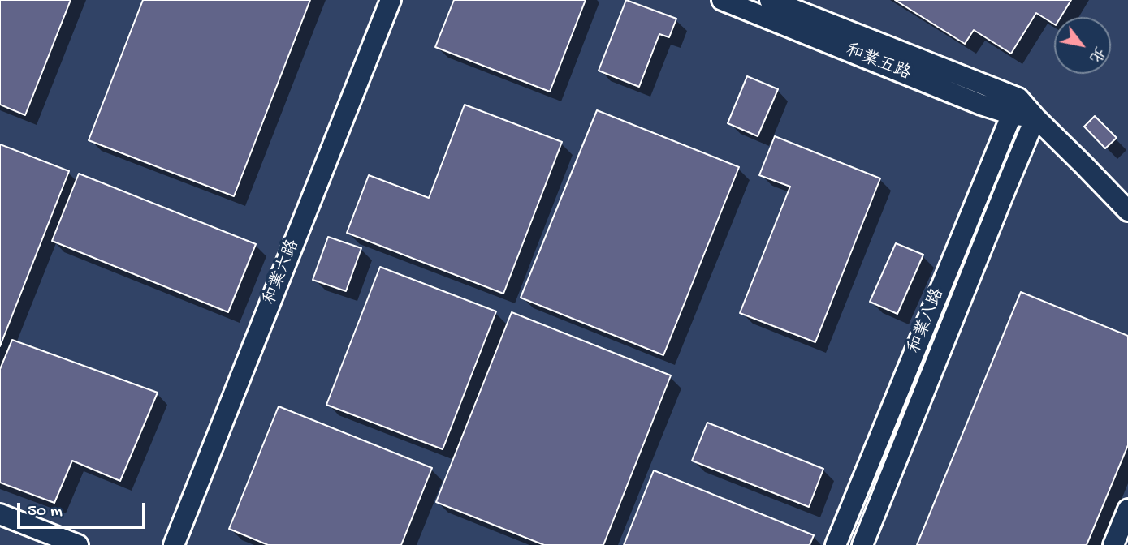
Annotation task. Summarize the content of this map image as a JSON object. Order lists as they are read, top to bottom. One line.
{"streets":{"street":["和業五路","和業六路","和業八路"]},"crossings":[["和業五路","和業八路"]],"scale_bar":"50 m","north":"bottom right"}
